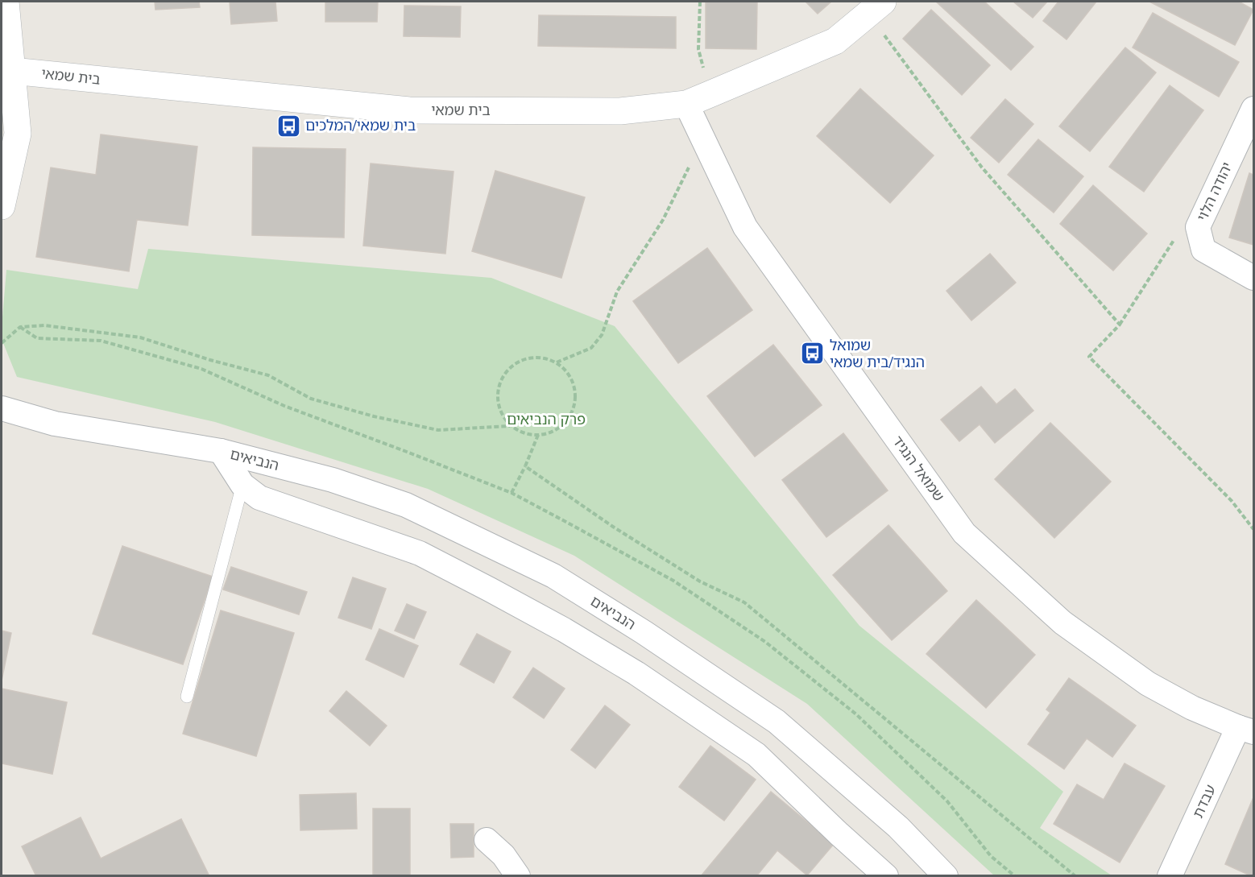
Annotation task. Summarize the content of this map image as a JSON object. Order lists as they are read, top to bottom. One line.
{"streets":{"street":["בית שמאי","יהודה הלוי","הנביאים","שמואל הנגיד","עבדת"]},"crossings":[["בית שמאי","שמואל הנגיד"],["שמואל הנגיד","עבדת"]],"parks":["פרק הנביאים"],"places":{"bus stop":["בית שמאי/המלכים","שמואל הנגיד/בית שמאי"]}}
